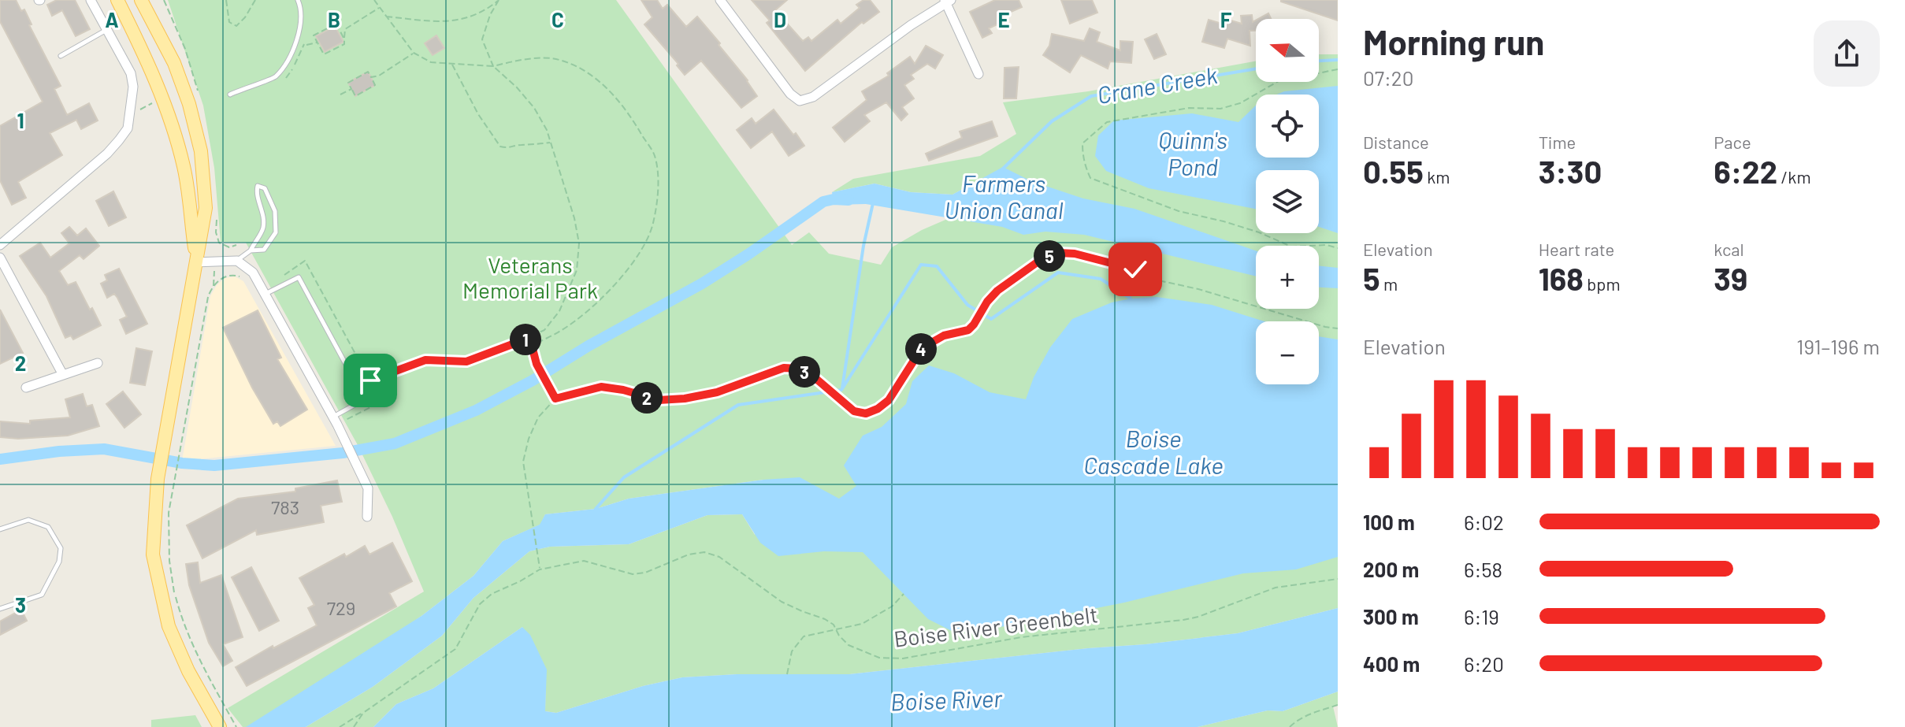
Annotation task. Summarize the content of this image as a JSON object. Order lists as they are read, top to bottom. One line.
{"streets":{"path":["Boise River Greenbelt"]},"water":["Crane Creek","Quinn's Pond","Farmers Union Canal","Boise Cascade Lake","Boise River"],"parks":["Veterans Memorial Park"],"house_numbers":["783","729"],"north":"left","page":{"heading":["Morning run","07:20"],"map_buttons":["+","−"],"stats":[["Distance","0.55 km"],["Time","3:30"],["Pace","6:22 /km"],["Elevation","5 m"],["Heart rate","168 bpm"],["kcal","39"]],"pins":["5","1","4","3","2"],"chart":["Elevation","191–196 m"],"list":[{"name":"100 m","note":"6:02"},{"name":"200 m","note":"6:58"},{"name":"300 m","note":"6:19"},{"name":"400 m","note":"6:20"}]},"grid":{"columns":["A","B","C","D","E","F"],"rows":["1","2","3"]}}
